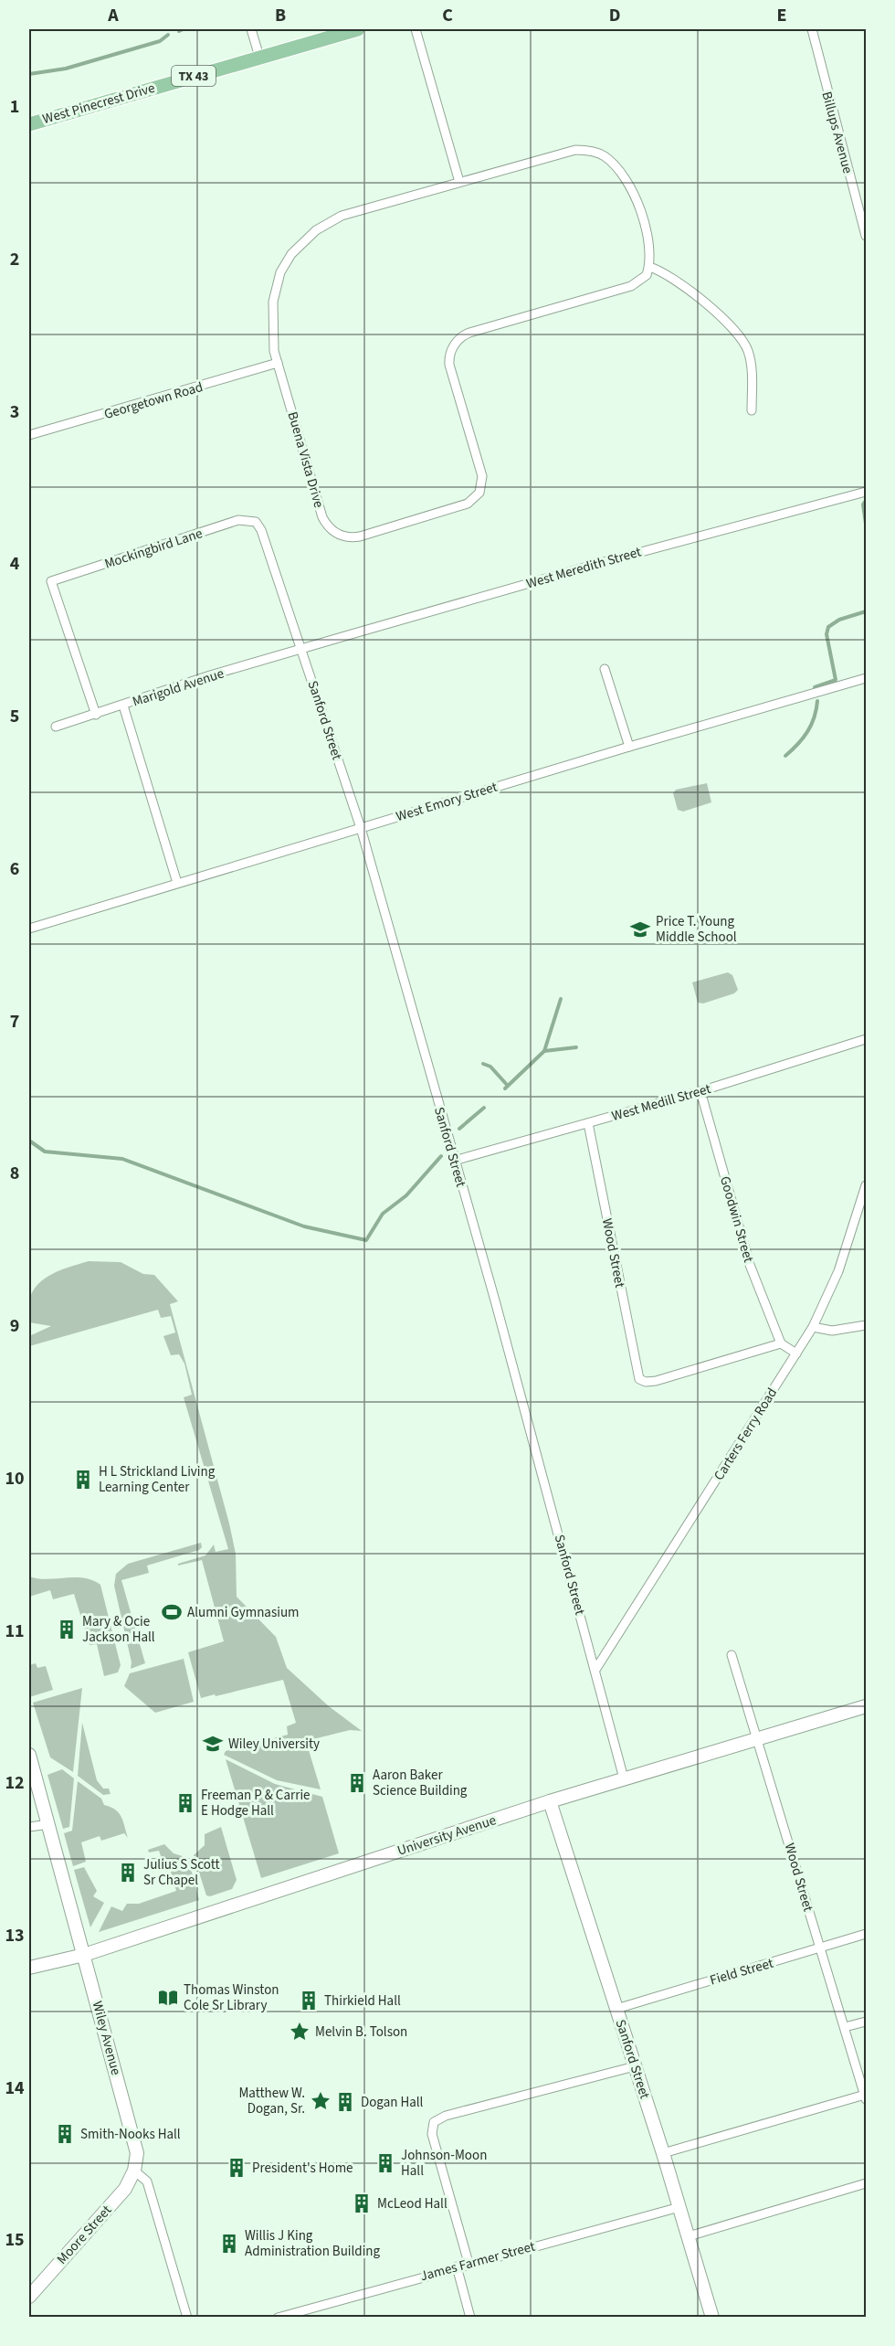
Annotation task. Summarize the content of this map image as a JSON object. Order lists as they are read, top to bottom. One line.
{"streets":{"main road":["TX 43","West Pinecrest Drive"],"street":["Billups Avenue","Georgetown Road","Buena Vista Drive","Mockingbird Lane","West Meredith Street","Marigold Avenue","Sanford Street","West Emory Street","West Medill Street","Goodwin Street","Wood Street","Carters Ferry Road","University Avenue","Field Street","Wiley Avenue","Moore Street","James Farmer Street"]},"crossings":[["Georgetown Road","Buena Vista Drive"],["Mockingbird Lane","Marigold Avenue"],["Mockingbird Lane","Sanford Street"],["West Meredith Street","Marigold Avenue"],["West Meredith Street","Sanford Street"],["Marigold Avenue","Sanford Street"],["Sanford Street","West Emory Street"],["Sanford Street","West Medill Street"],["Sanford Street","Carters Ferry Road"],["Sanford Street","University Avenue"],["Sanford Street","Field Street"],["Sanford Street","James Farmer Street"],["West Medill Street","Goodwin Street"],["West Medill Street","Wood Street"],["Goodwin Street","Wood Street"],["Wood Street","University Avenue"],["Wood Street","Field Street"],["University Avenue","Wiley Avenue"],["Wiley Avenue","Moore Street"]],"places":{"school or university":["Price T. Young Middle School","Wiley University"],"building":["H L Strickland Living Learning Center","Mary & Ocie Jackson Hall","Aaron Baker Science Building","Freeman P & Carrie E Hodge Hall","Julius S Scott Sr Chapel","Thirkield Hall","Dogan Hall","Smith-Nooks Hall","Johnson-Moon Hall","President's Home","McLeod Hall","Willis J King Administration Building"],"sports":["Alumni Gymnasium"],"library":["Thomas Winston Cole Sr Library"],"place":["Melvin B. Tolson","Matthew W. Dogan, Sr."]},"grid":{"columns":["A","B","C","D","E"],"rows":["1","2","3","4","5","6","7","8","9","10","11","12","13","14","15"]}}
